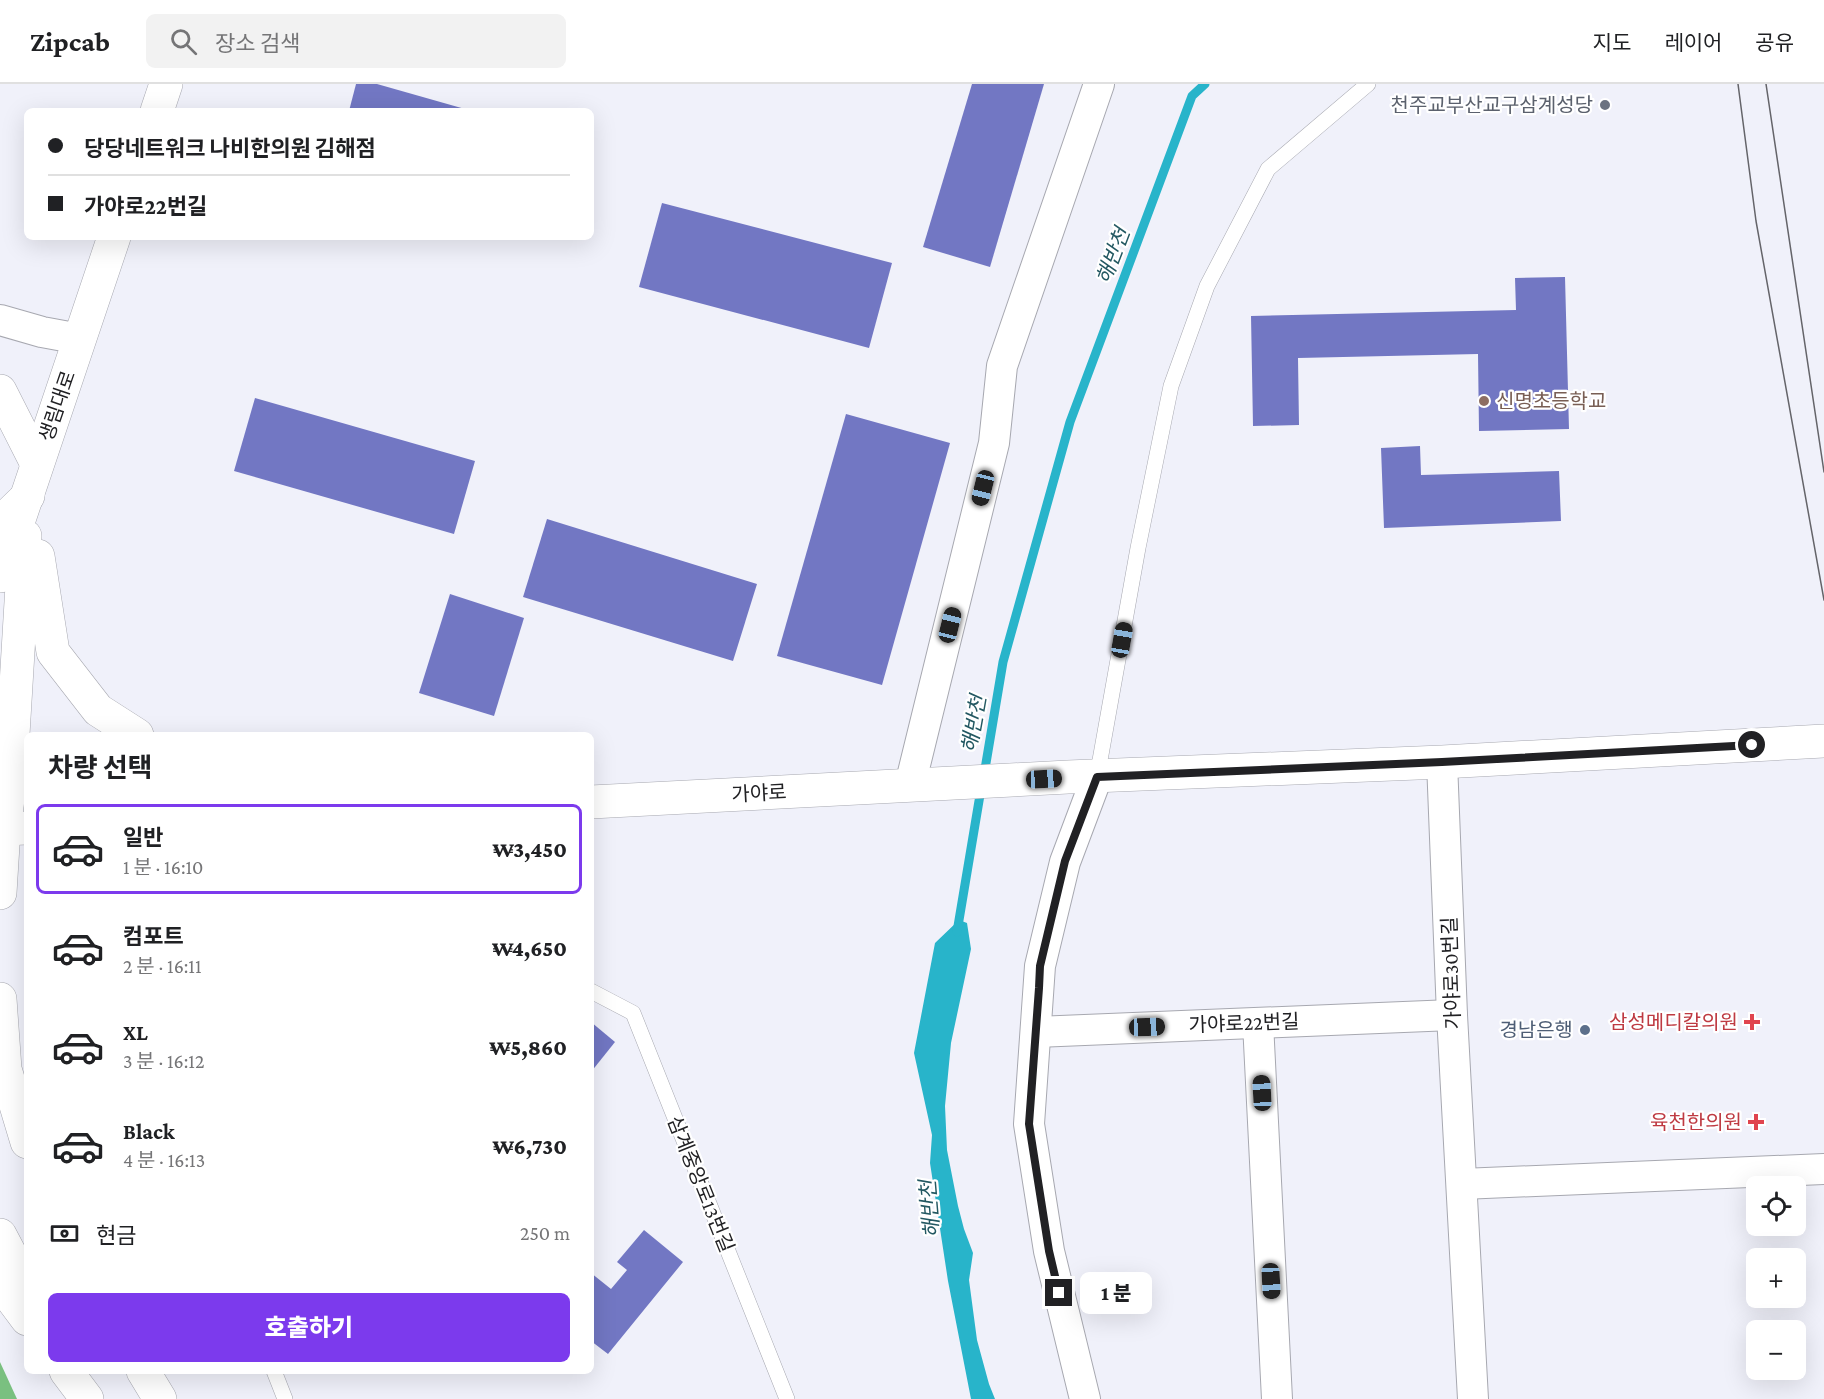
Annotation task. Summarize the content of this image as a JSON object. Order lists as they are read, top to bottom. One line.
{"streets":{"main road":["생림대로","가야로"],"street":["가야로30번길","가야로22번길"],"lane":["삼계중앙로13번길"]},"crossings":[["가야로30번길","가야로22번길"]],"water":["해반천"],"places":{"other":["천주교부산교구삼계성당","신명초등학교","경남은행"],"health":["삼성메디칼의원","육천한의원"]},"page":{"header":"Zipcab","search":"장소 검색","nav":["지도","레이어","공유"],"banner":["당당네트워크 나비한의원 김해점","가야로22번길"],"heading":"차량 선택","list":[{"name":"일반","note":"1 분 · 16:10","value":"₩3,450"},{"name":"컴포트","note":"2 분 · 16:11","value":"₩4,650"},{"name":"XL","note":"3 분 · 16:12","value":"₩5,860"},{"name":"Black","note":"4 분 · 16:13","value":"₩6,730"}],"map_buttons":["+","−"],"pay":["현금","250 m"],"bubble":"1 분","buttons":"호출하기"}}
